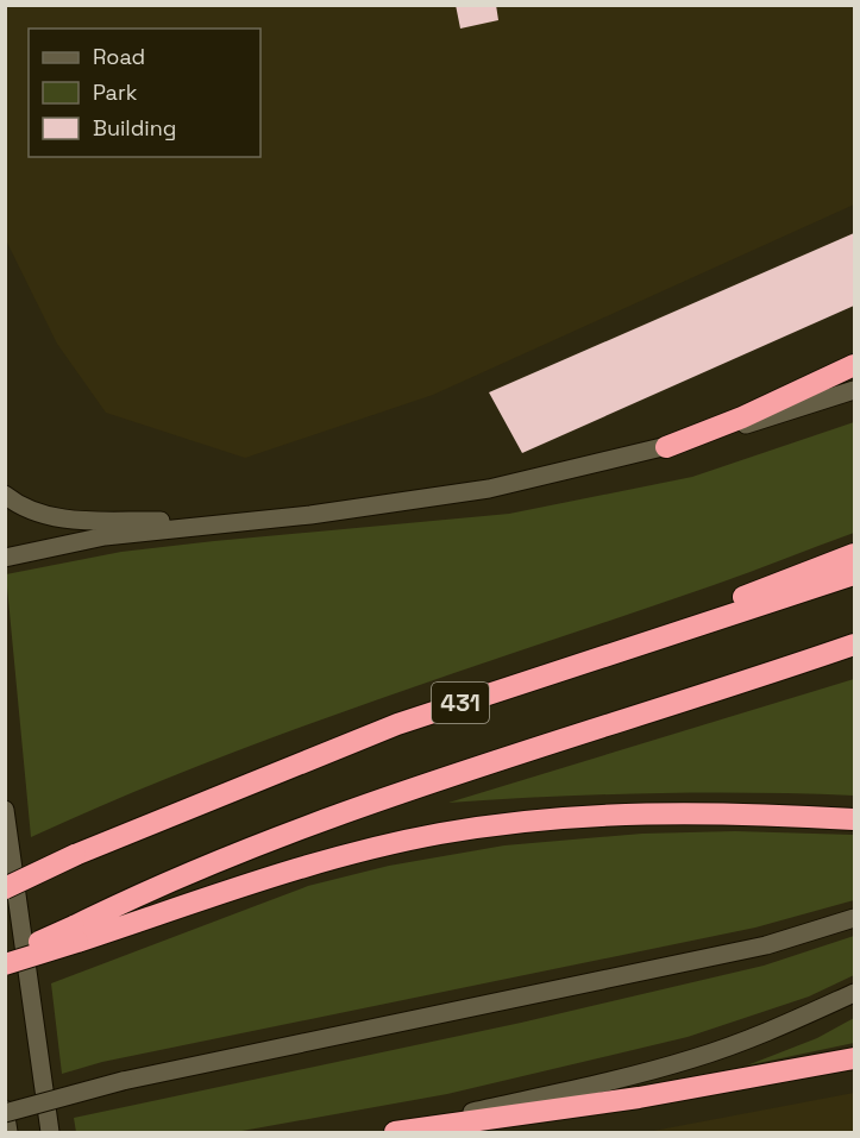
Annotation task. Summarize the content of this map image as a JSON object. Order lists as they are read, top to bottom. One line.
{"streets":{"highway":["431"]},"legend":["Road","Park","Building"]}
